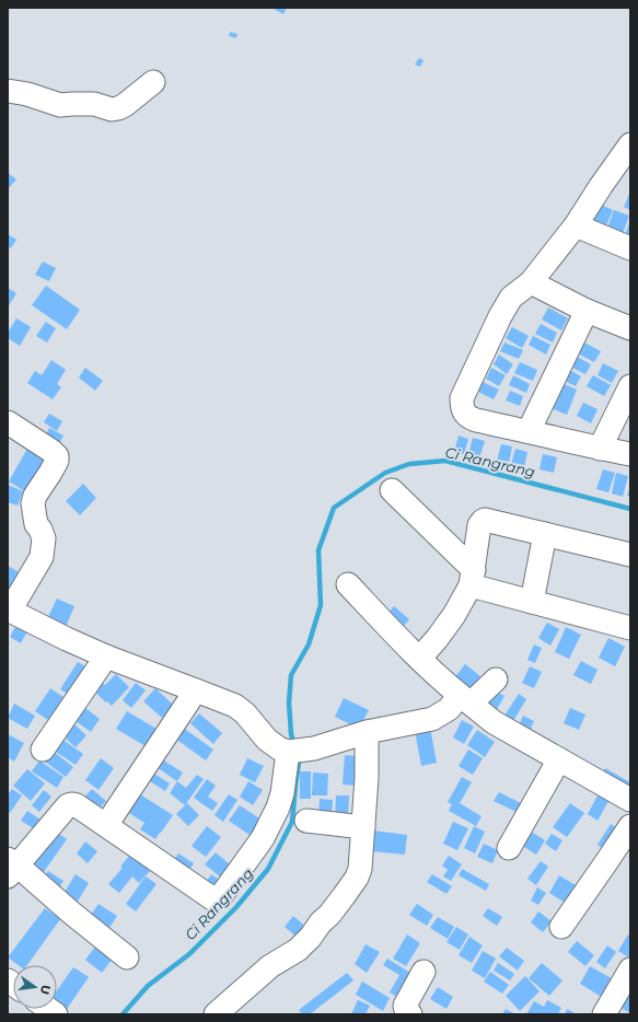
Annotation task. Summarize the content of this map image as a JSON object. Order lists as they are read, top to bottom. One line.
{"water":["Ci Rangrang"],"north":"right"}
